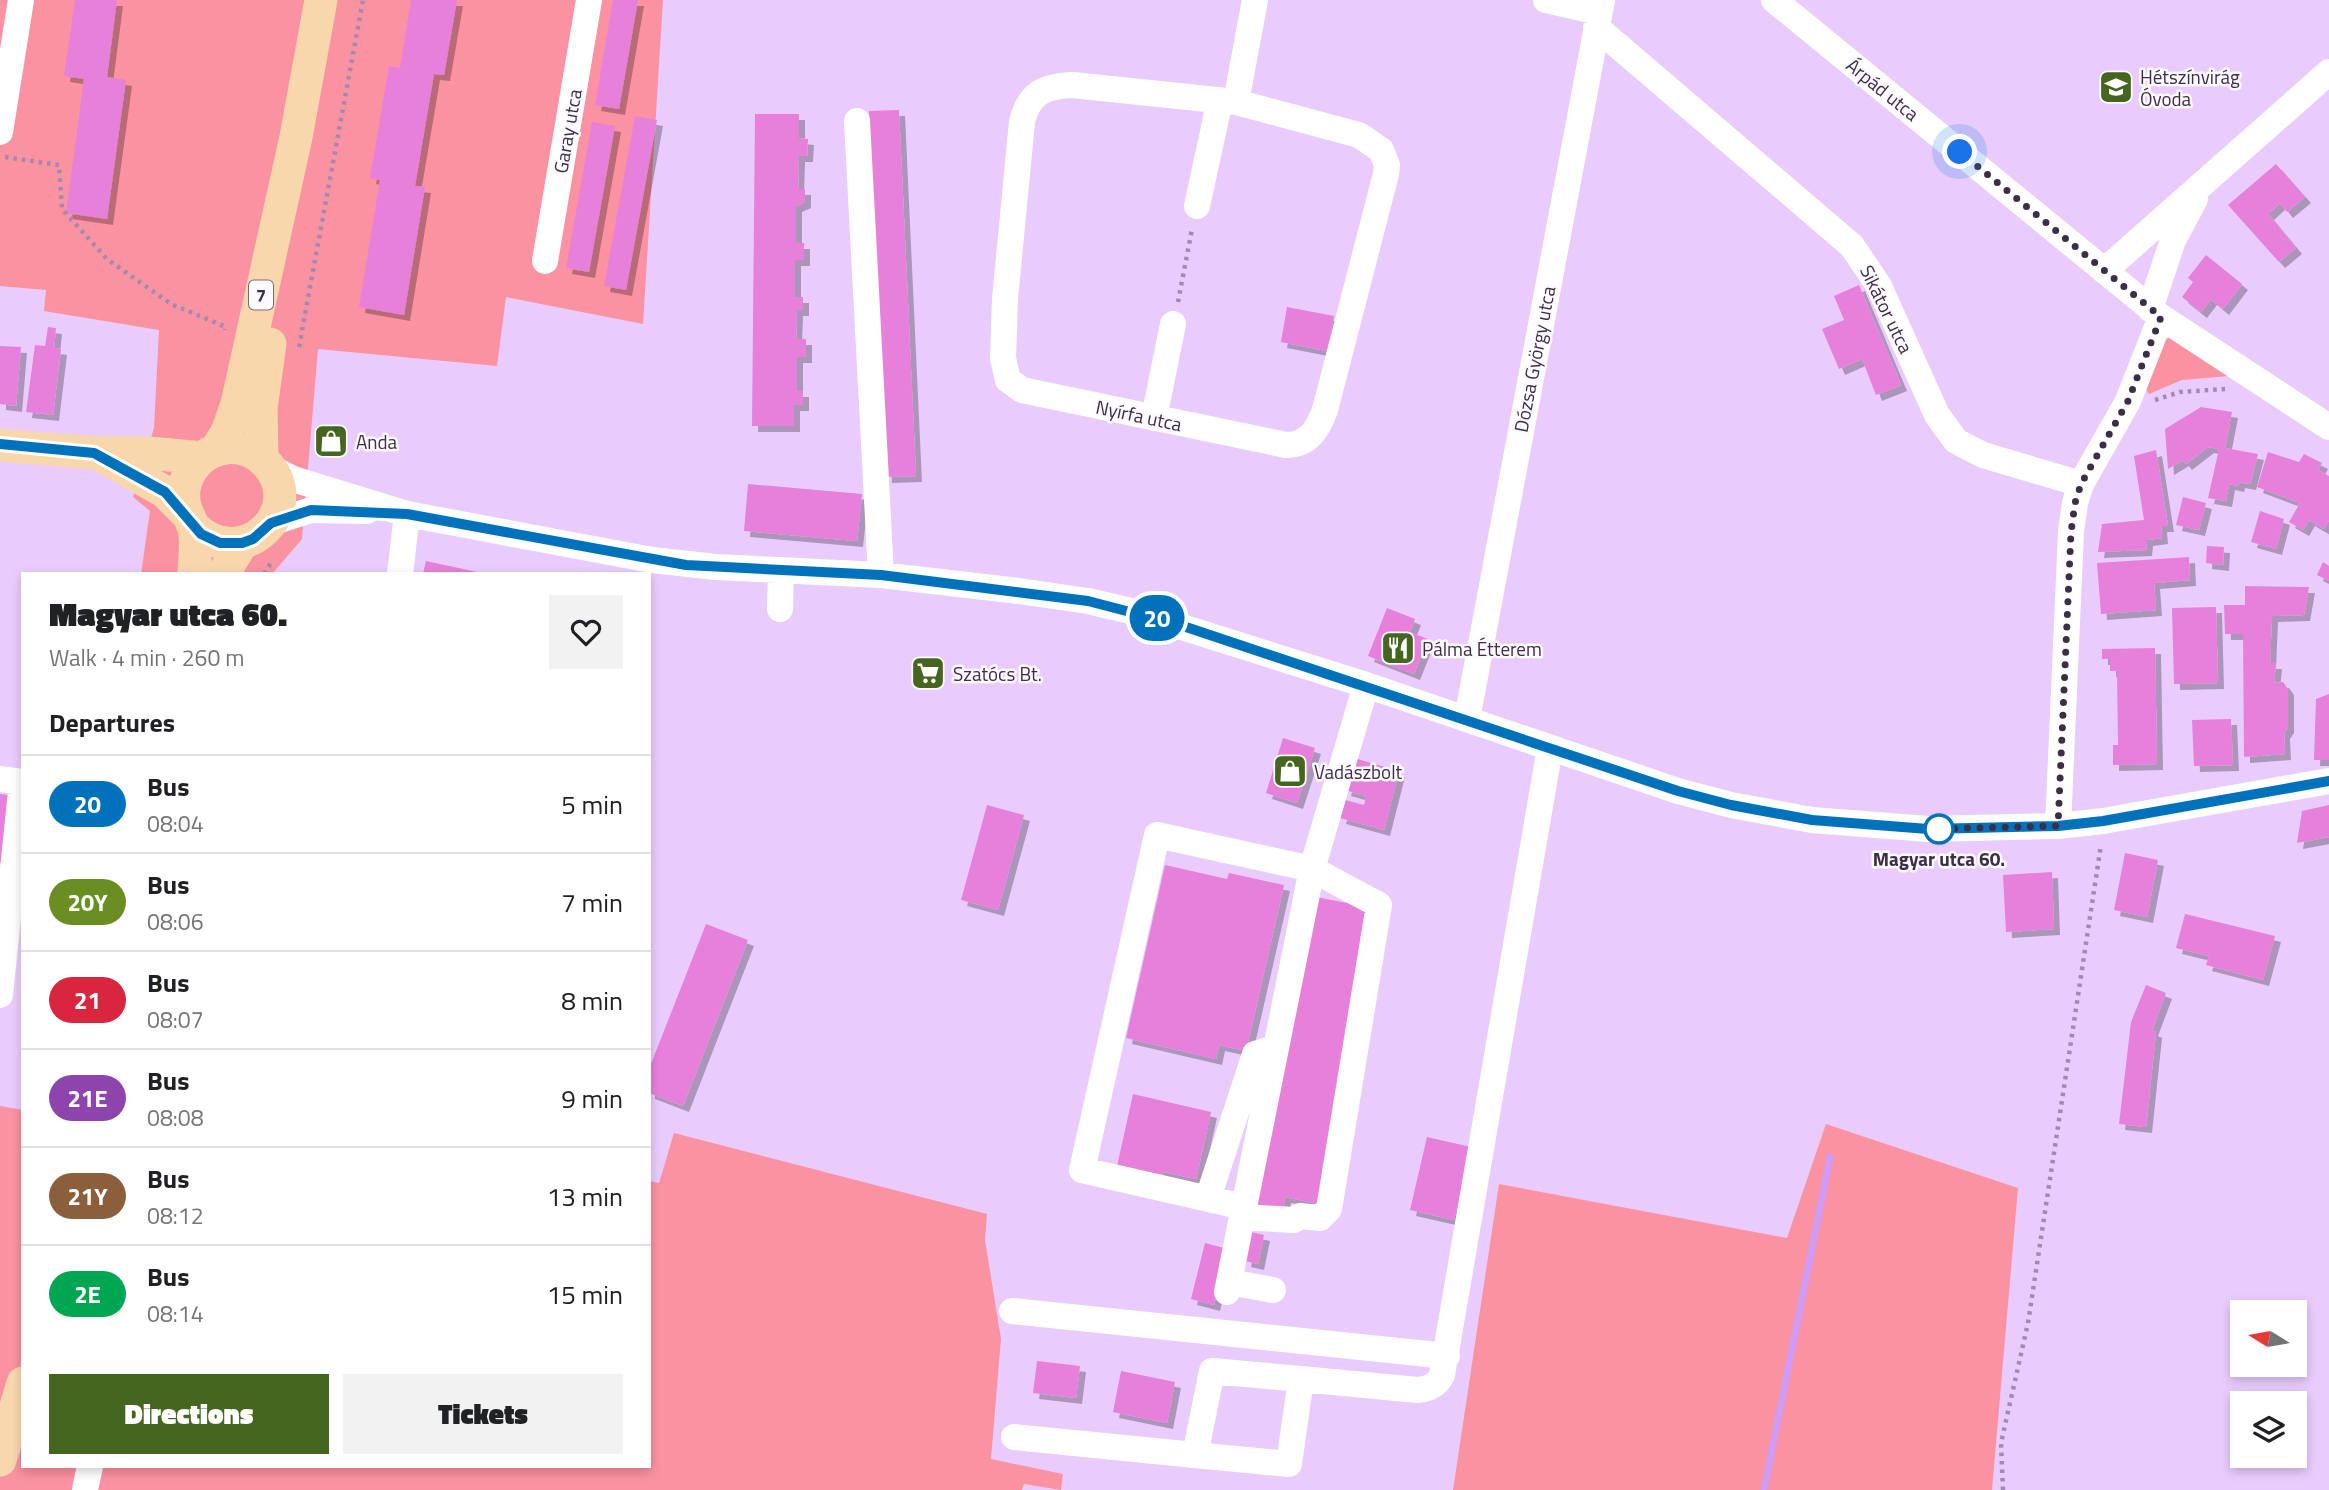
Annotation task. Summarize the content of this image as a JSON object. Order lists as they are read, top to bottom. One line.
{"streets":{"main road":["7"],"street":["Árpád utca","Garay utca","Sikátor utca","Dózsa György utca","Nyírfa utca"]},"crossings":[["Sikátor utca","Dózsa György utca"]],"places":{"school or university":["Hétszínvirág Óvoda"],"shop":["Anda","Vadászbolt"],"restaurant":["Pálma Étterem"],"supermarket":["Szatócs Bt."],"other":["Magyar utca 60."]},"lines":["bus line 20"],"north":"left","page":{"on_map":"20","heading":[["Magyar utca 60.","Walk · 4 min · 260 m"],"Departures"],"list":[{"mark":"20","name":"Bus","note":"08:04","value":"5 min"},{"mark":"20Y","name":"Bus","note":"08:06","value":"7 min"},{"mark":"21","name":"Bus","note":"08:07","value":"8 min"},{"mark":"21E","name":"Bus","note":"08:08","value":"9 min"},{"mark":"21Y","name":"Bus","note":"08:12","value":"13 min"},{"mark":"2E","name":"Bus","note":"08:14","value":"15 min"}],"buttons":["Directions","Tickets"]}}
